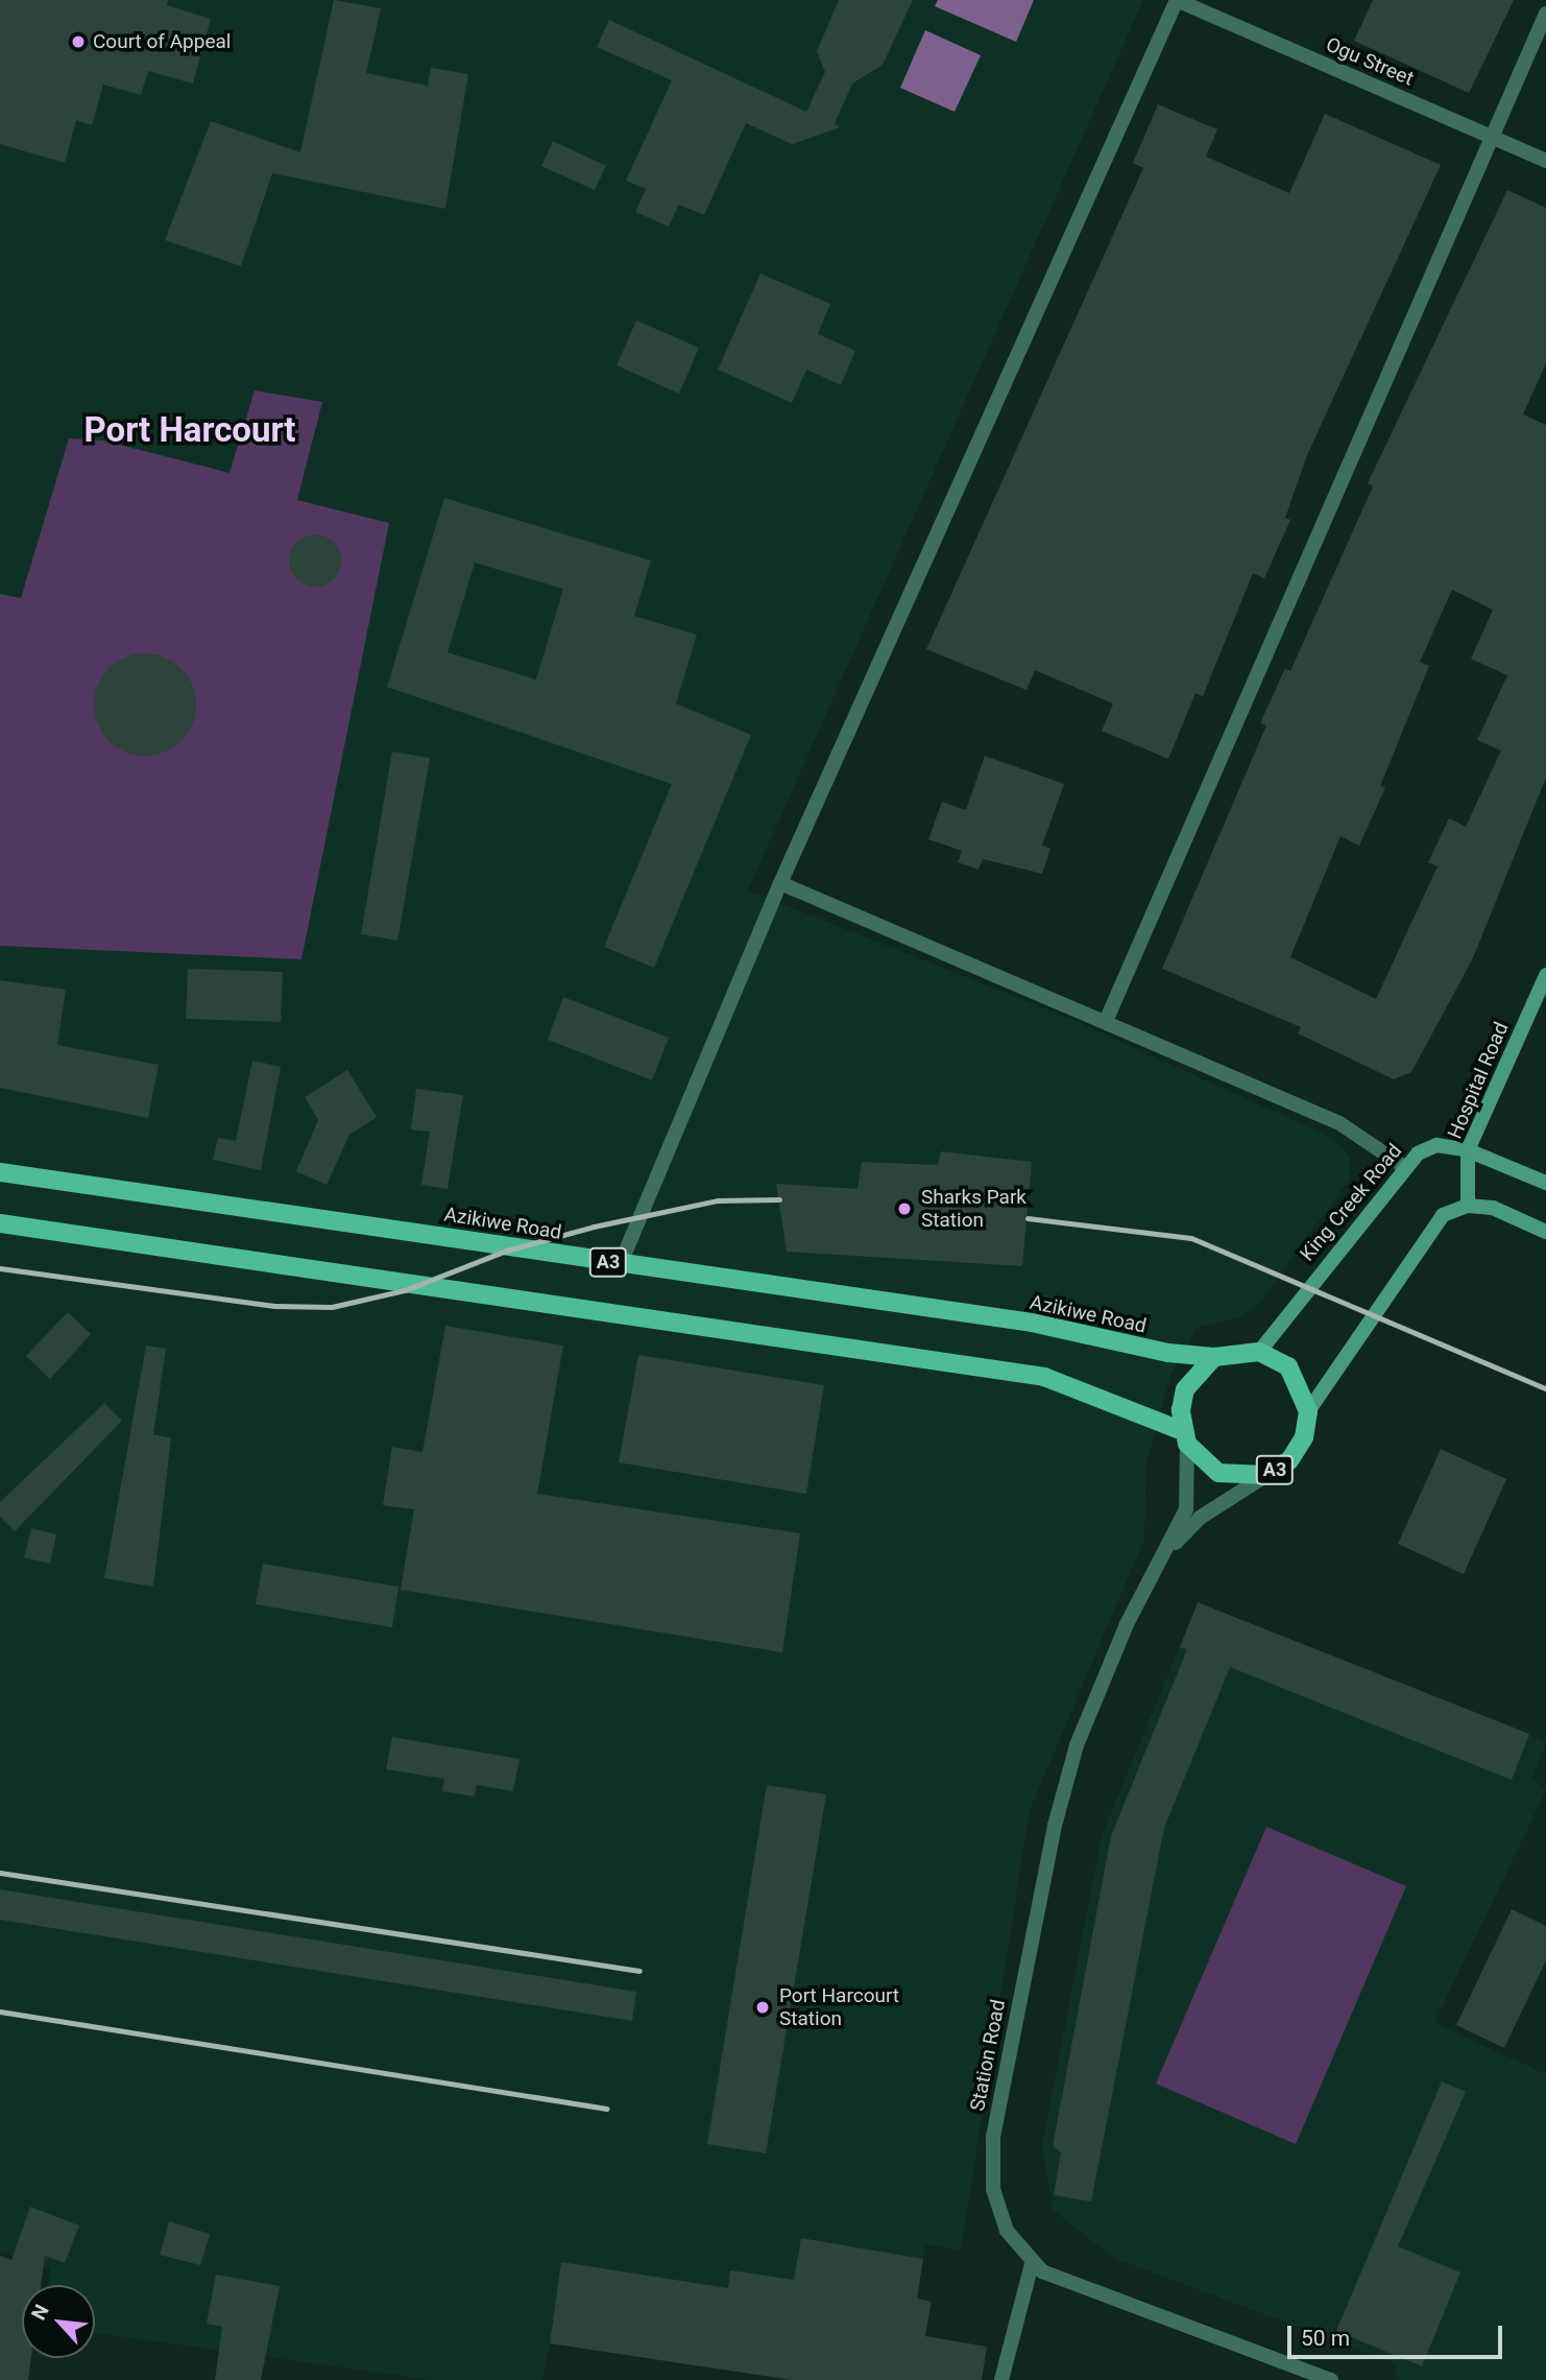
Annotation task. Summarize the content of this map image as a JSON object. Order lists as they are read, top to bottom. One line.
{"streets":{"main road":["Azikiwe Road","A3"],"street":["Ogu Street","Hospital Road","King Creek Road","Station Road"]},"crossings":[["Hospital Road","King Creek Road"],["King Creek Road","Azikiwe Road"],["King Creek Road","A3"],["King Creek Road","Station Road"],["Azikiwe Road","A3"],["Azikiwe Road","Station Road"],["A3","Station Road"]],"districts":["Port Harcourt"],"places":["Court of Appeal","Sharks Park Station","Port Harcourt Station"],"scale_bar":"50 m","north":"top left"}
